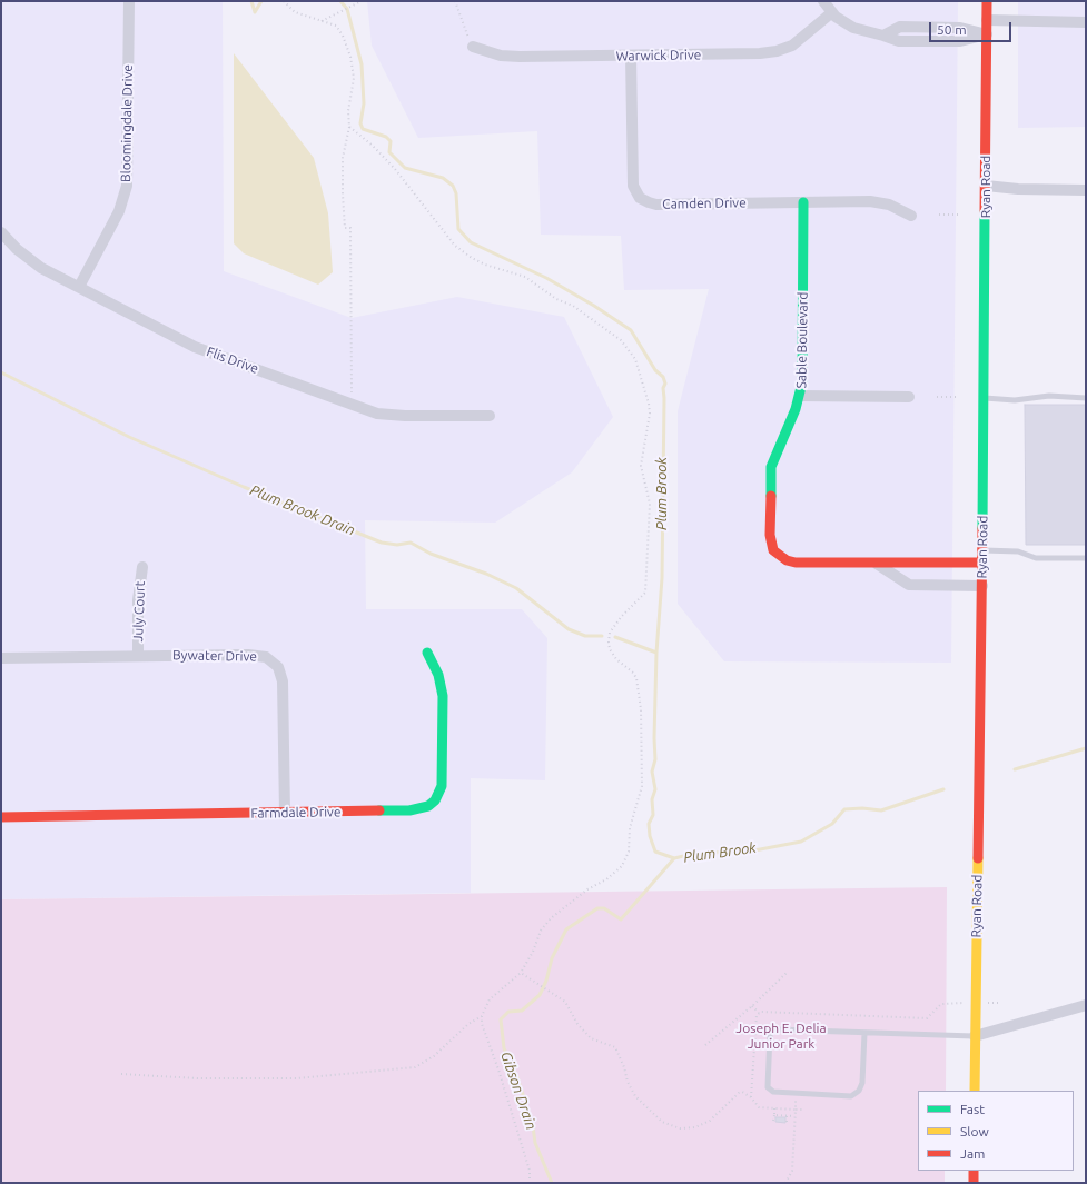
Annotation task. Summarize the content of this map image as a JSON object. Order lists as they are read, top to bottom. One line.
{"streets":{"street":["Warwick Drive","Bloomingdale Drive","Ryan Road","Camden Drive","Sable Boulevard","Flis Drive","July Court","Bywater Drive","Farmdale Drive"]},"crossings":[["Warwick Drive","Camden Drive"],["Bloomingdale Drive","Flis Drive"],["Ryan Road","Sable Boulevard"],["Camden Drive","Sable Boulevard"],["July Court","Bywater Drive"],["Bywater Drive","Farmdale Drive"]],"water":["Plum Brook","Plum Brook Drain","Gibson Drain"],"parks":["Joseph E. Delia Junior Park"],"legend":["Fast","Slow","Jam"],"scale_bar":"50 m"}
